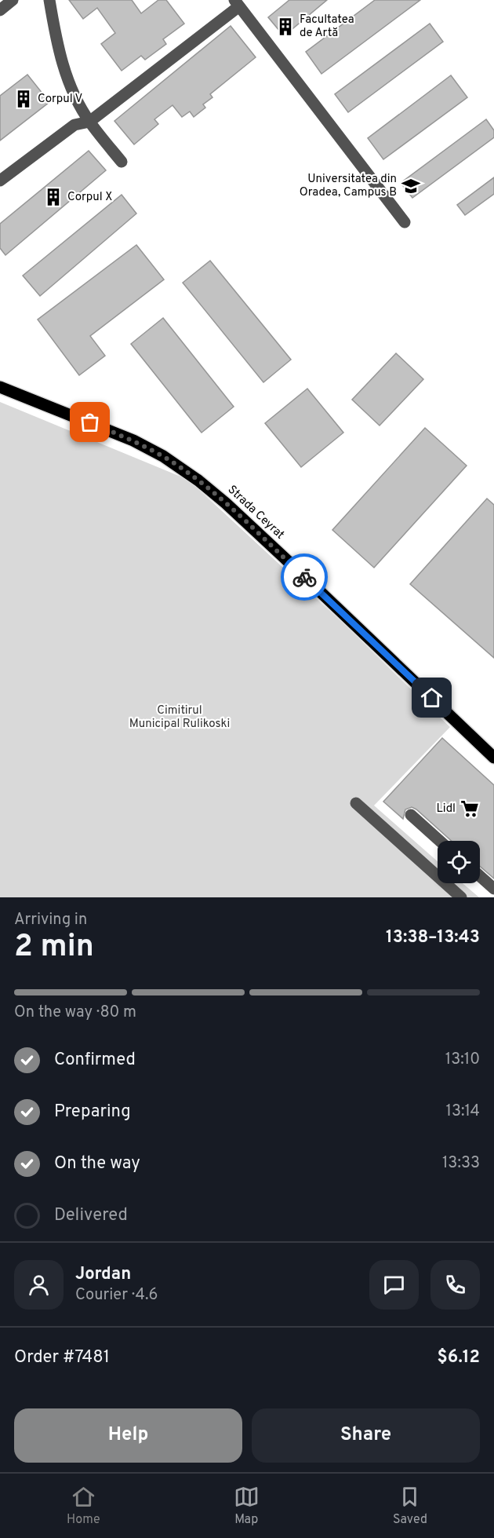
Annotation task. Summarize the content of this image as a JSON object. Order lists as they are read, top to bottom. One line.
{"streets":{"main road":["Strada Ceyrat"]},"parks":["Cimitirul Municipal Rulikoski"],"places":{"building":["Facultatea de Artă","Corpul V","Corpul X"],"school or university":["Universitatea din Oradea, Campus B"],"supermarket":["Lidl"]},"page":{"heading":["2 min","Arriving in","13:38–13:43"],"panel":["Jordan","Courier · 4.6","Order #7481","$6.12"],"bar":"On the way · 80 m","list":[["Confirmed","13:10"],["Preparing","13:14"],["On the way","13:33"],"Delivered"],"buttons":["Help","Share"],"tabs":["Home","Map","Saved"]}}
